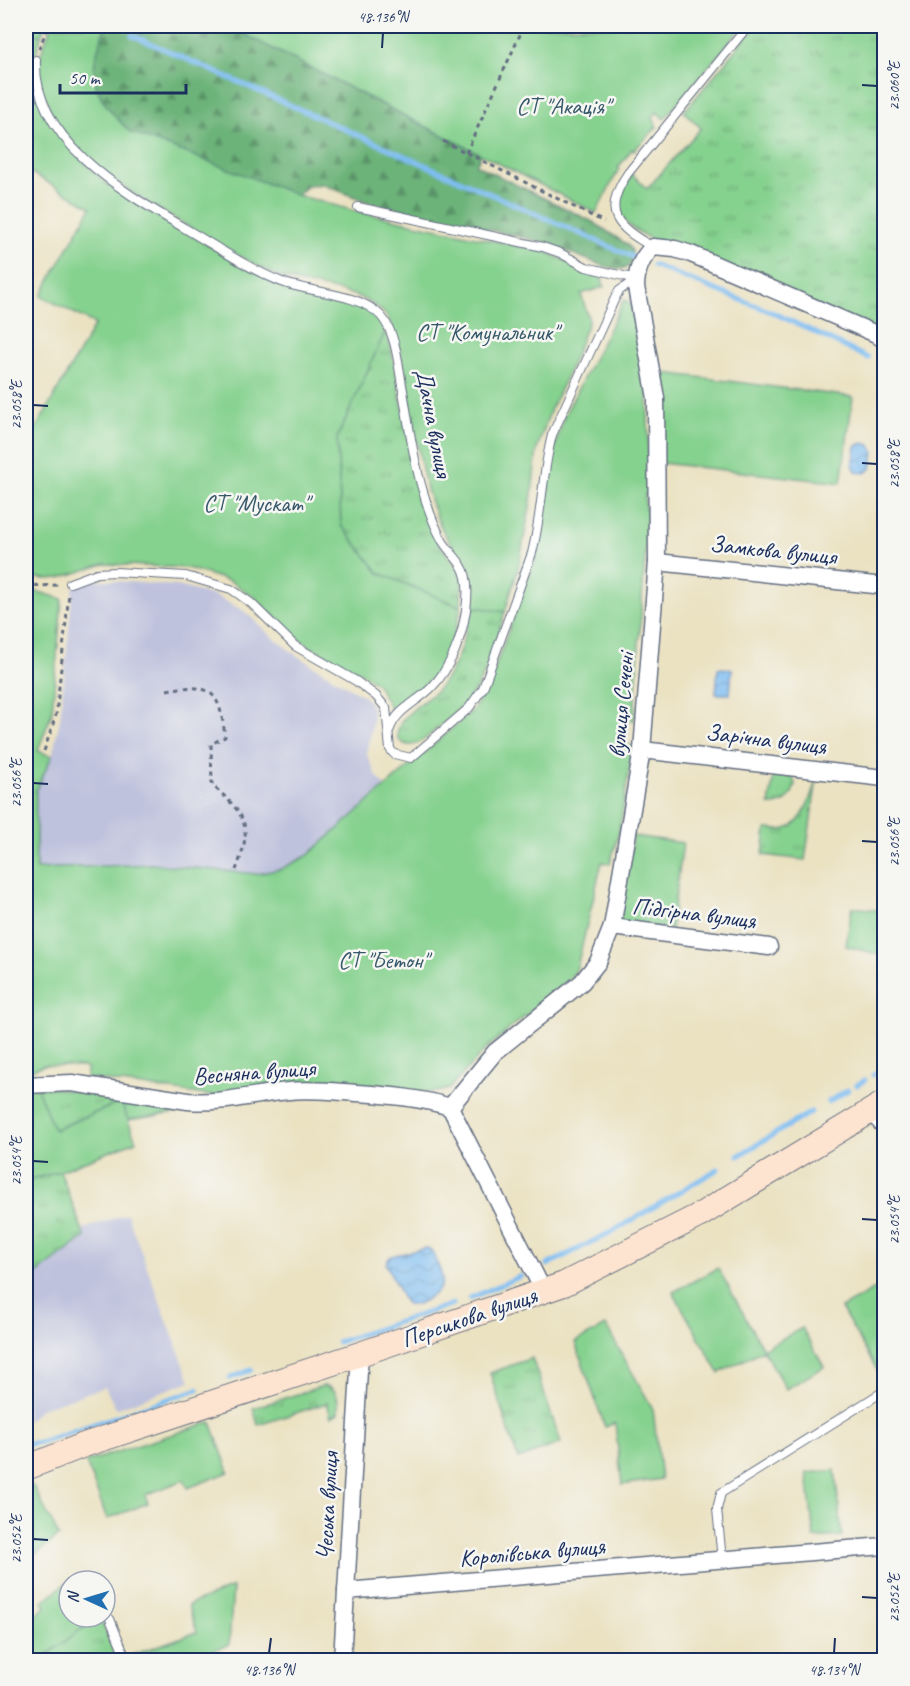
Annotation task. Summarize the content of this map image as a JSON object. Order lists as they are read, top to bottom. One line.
{"streets":{"main road":["Персикова вулиця"],"street":["Замкова вулиця","вулиця Сечені","Зарічна вулиця","Підгірна вулиця","Весняна вулиця","Чеська вулиця","Королівська вулиця"],"lane":["Дачна вулиця"]},"crossings":[["Замкова вулиця","вулиця Сечені"],["вулиця Сечені","Зарічна вулиця"],["вулиця Сечені","Підгірна вулиця"],["вулиця Сечені","Весняна вулиця"],["Персикова вулиця","Чеська вулиця"],["Чеська вулиця","Королівська вулиця"]],"parks":["СТ \"Акація\"","СТ \"Комунальник\"","СТ \"Мускат\"","СТ \"Бетон\""],"scale_bar":"50 m","north":"left","coordinates":["48.136°N","23.060°E","23.058°E","23.056°E","23.054°E","23.052°E","48.134°N"]}
